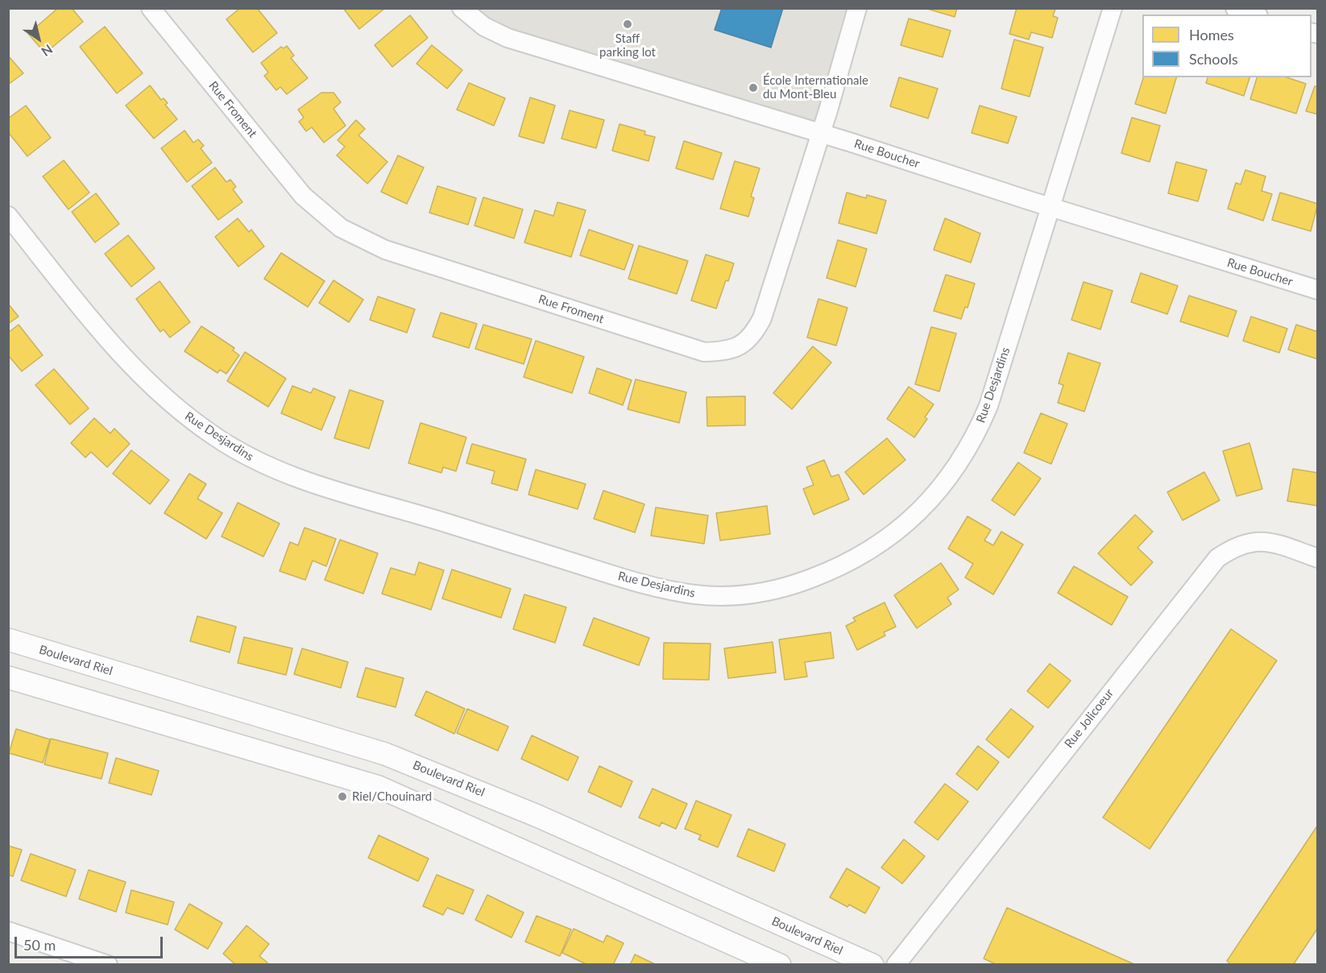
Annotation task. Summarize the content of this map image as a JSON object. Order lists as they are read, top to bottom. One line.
{"streets":{"street":["Rue Froment","Rue Boucher","Rue Desjardins","Boulevard Riel","Rue Jolicoeur"]},"crossings":[["Rue Froment","Rue Boucher"],["Rue Boucher","Rue Desjardins"]],"places":["Staff parking lot","École Internationale du Mont-Bleu","Riel/Chouinard"],"legend":["Homes","Schools"],"scale_bar":"50 m","north":"bottom right"}
